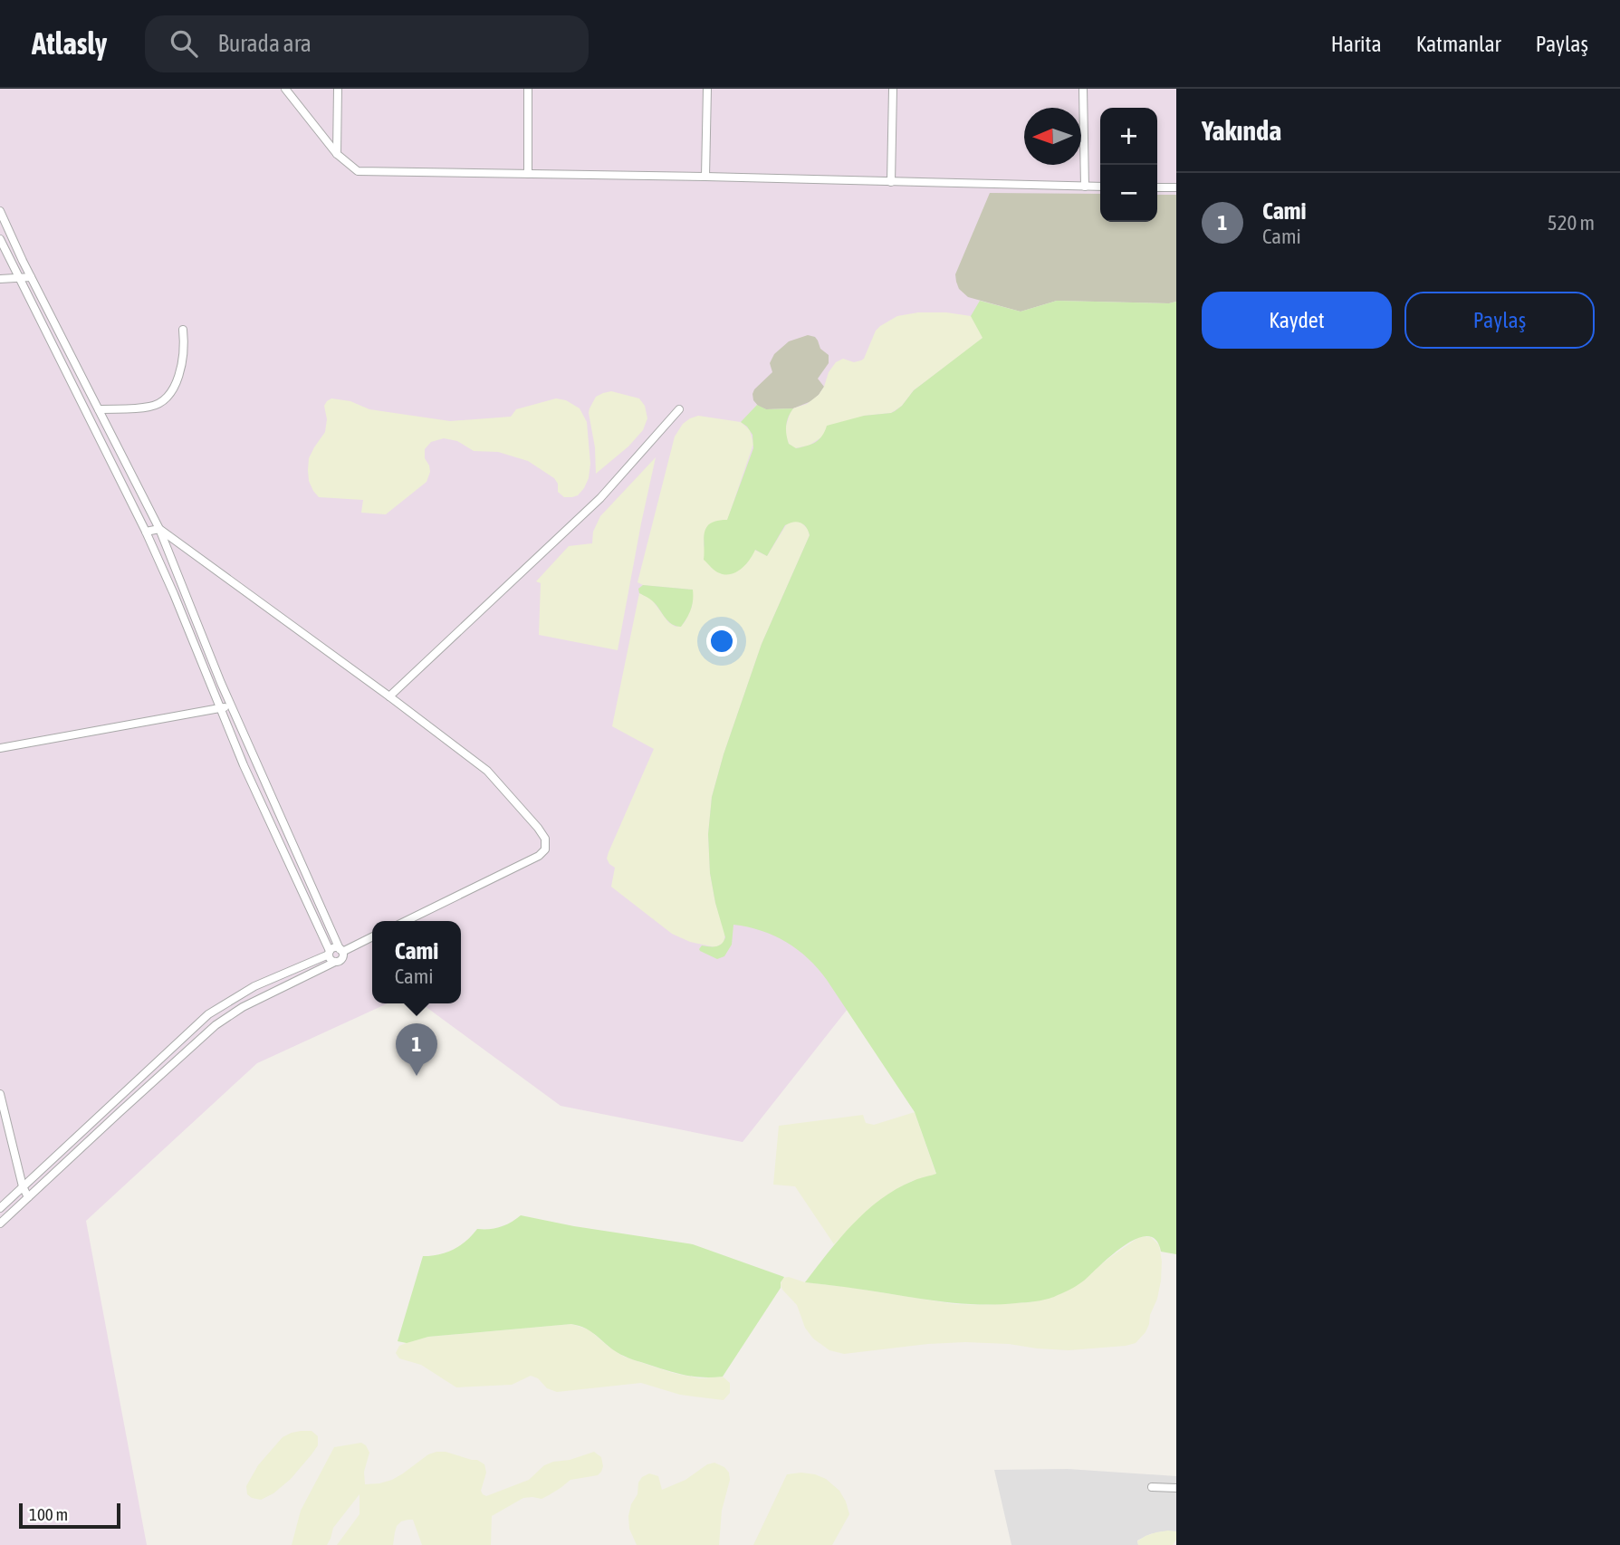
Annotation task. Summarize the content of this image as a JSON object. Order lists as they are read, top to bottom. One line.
{"scale_bar":"100 m","north":"left","page":{"header":"Atlasly","search":"Burada ara","nav":["Harita","Katmanlar","Paylaş"],"heading":"Yakında","map_buttons":["+","−"],"list":[{"mark":"1","name":"Cami","note":"Cami","value":"520 m"}],"buttons":["Kaydet","Paylaş"],"popup":["Cami","Cami"],"pins":"1","scale":"100 m"}}
